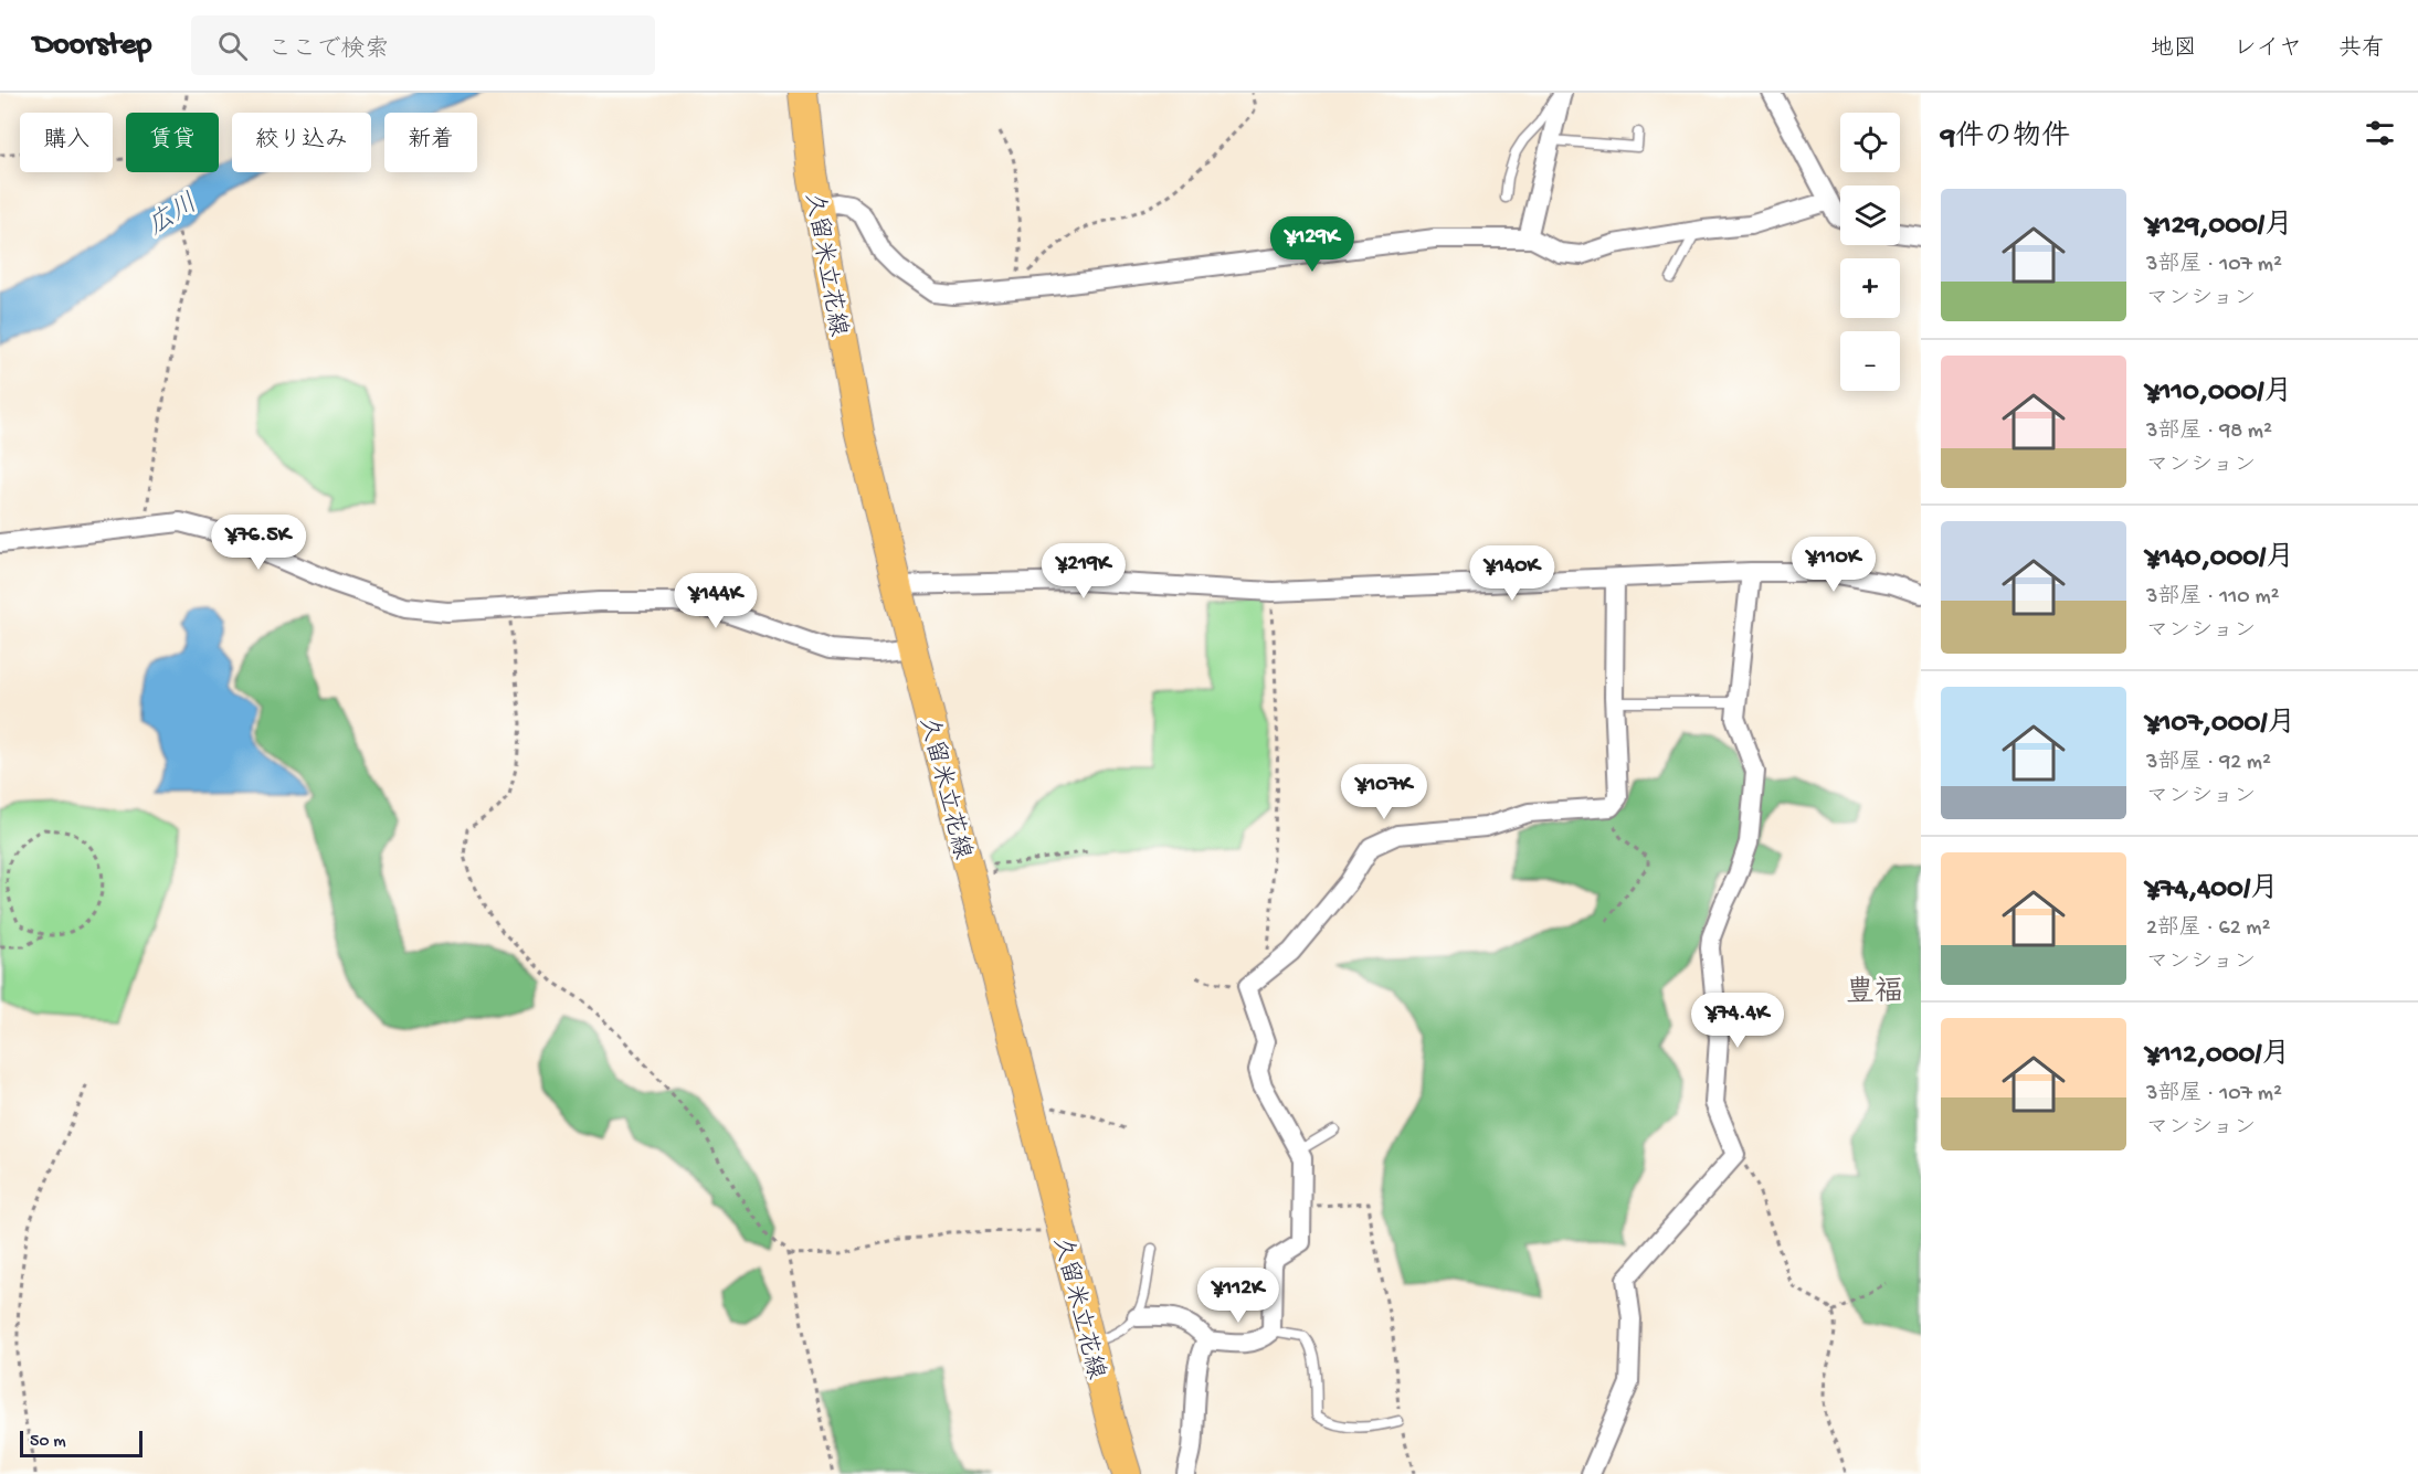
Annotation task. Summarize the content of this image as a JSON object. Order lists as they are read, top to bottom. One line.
{"streets":{"main road":["久留米立花線"]},"districts":["豊福"],"water":["広川"],"scale_bar":"50 m","page":{"header":"Doorstep","search":"ここで検索","nav":["地図","レイヤ","共有"],"heading":"9件の物件","map_buttons":["+","−"],"chip":["購入","賃貸","絞り込み","新着"],"list":[{"name":"¥129,000/月","note":"3部屋 · 107 m² · マンション"},{"name":"¥110,000/月","note":"3部屋 · 98 m² · マンション"},{"name":"¥140,000/月","note":"3部屋 · 110 m² · マンション"},{"name":"¥107,000/月","note":"3部屋 · 92 m² · マンション"},{"name":"¥74,400/月","note":"2部屋 · 62 m² · マンション"},{"name":"¥112,000/月","note":"3部屋 · 107 m² · マンション"}],"price":["¥129K","¥76.5K","¥110K","¥219K","¥140K","¥144K","¥107K","¥74.4K","¥112K"],"scale":"50 m"}}
